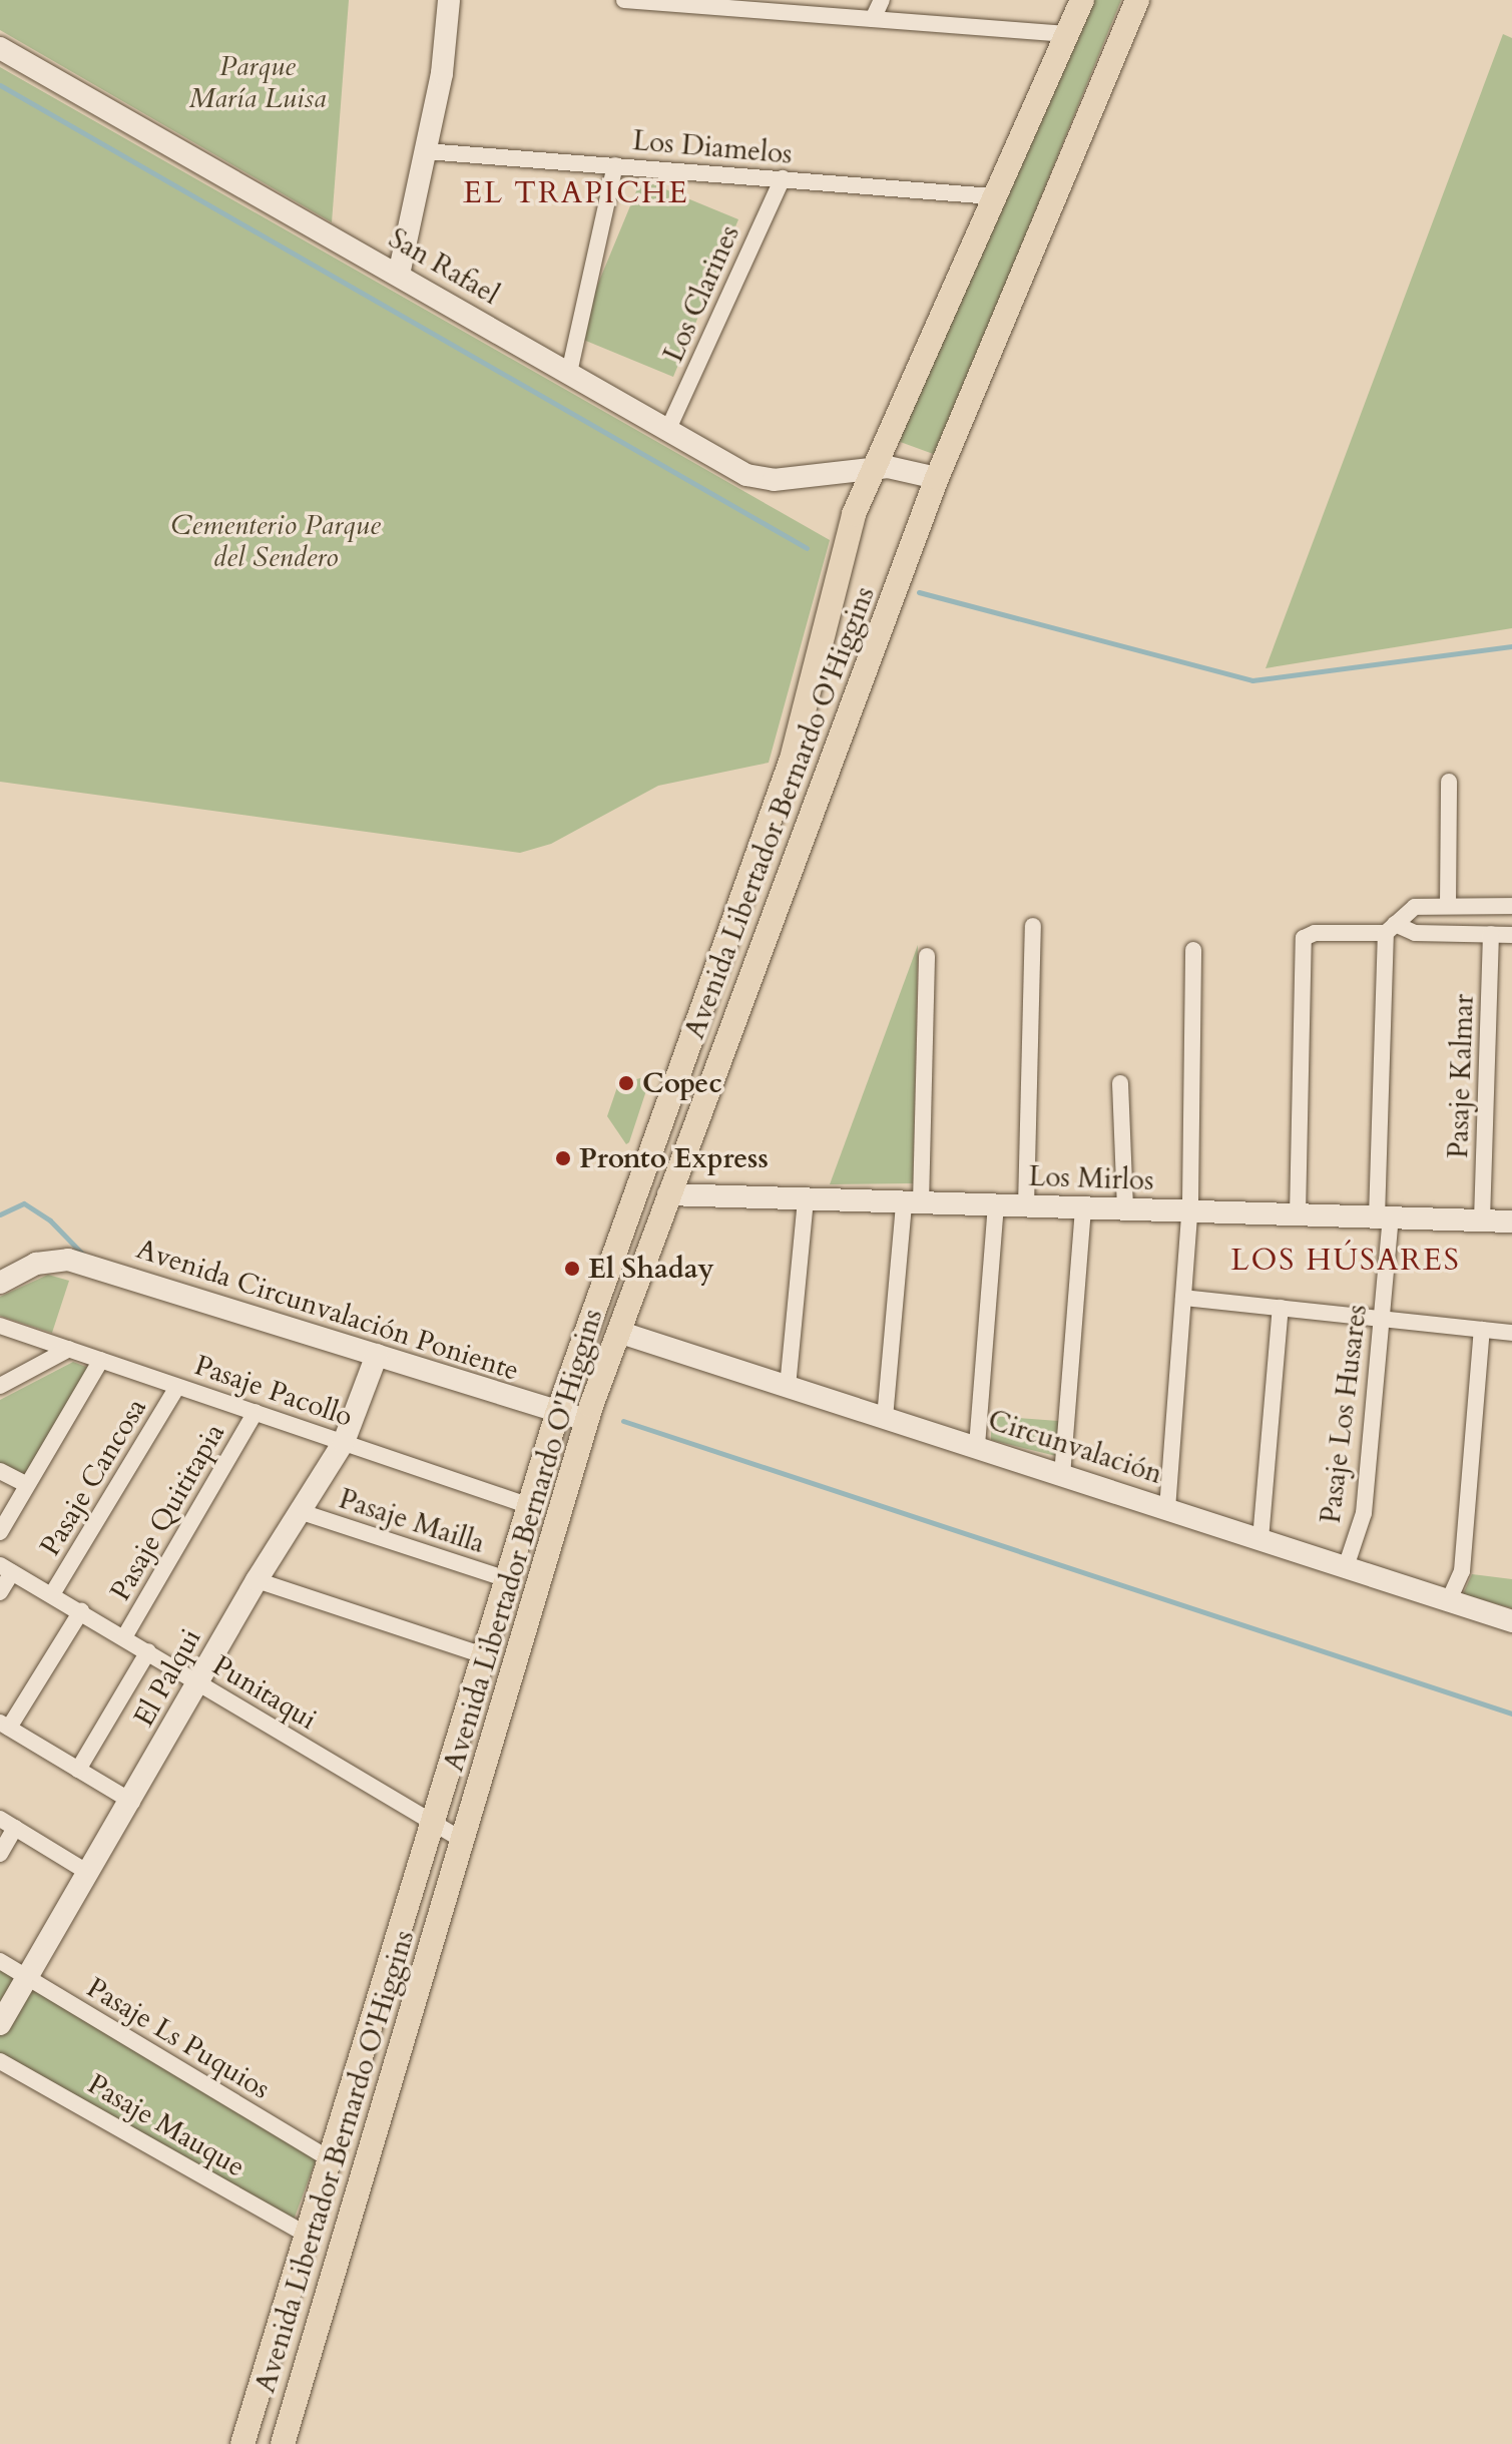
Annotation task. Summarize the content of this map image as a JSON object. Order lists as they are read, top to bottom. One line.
{"streets":{"main road":["Avenida Libertador Bernardo O'Higgins"],"street":["Los Diamelos","San Rafael","Los Clarines","Pasaje Kalmar","Los Mirlos","Avenida Circunvalación Poniente","Pasaje Pacollo","Pasaje Los Husares","Circunvalación","Pasaje Cancosa","Pasaje Quititapia","Pasaje Mailla","El Palqui","Punitaqui","Pasaje Ls Puquios","Pasaje Mauque"]},"crossings":[["Los Diamelos","Los Clarines"],["Los Diamelos","Avenida Libertador Bernardo O'Higgins"],["San Rafael","Los Clarines"],["San Rafael","Avenida Libertador Bernardo O'Higgins"],["Avenida Libertador Bernardo O'Higgins","Los Mirlos"],["Avenida Libertador Bernardo O'Higgins","Avenida Circunvalación Poniente"],["Avenida Libertador Bernardo O'Higgins","Pasaje Pacollo"],["Avenida Libertador Bernardo O'Higgins","Circunvalación"],["Avenida Libertador Bernardo O'Higgins","Pasaje Mailla"],["Avenida Libertador Bernardo O'Higgins","Punitaqui"],["Avenida Libertador Bernardo O'Higgins","Pasaje Ls Puquios"],["Avenida Libertador Bernardo O'Higgins","Pasaje Mauque"],["Pasaje Kalmar","Los Mirlos"],["Los Mirlos","Pasaje Los Husares"],["Avenida Circunvalación Poniente","El Palqui"],["Pasaje Pacollo","Pasaje Cancosa"],["Pasaje Pacollo","Pasaje Quititapia"],["Pasaje Pacollo","El Palqui"],["Pasaje Los Husares","Circunvalación"],["Pasaje Cancosa","Punitaqui"],["Pasaje Quititapia","Punitaqui"],["Pasaje Mailla","El Palqui"],["El Palqui","Punitaqui"],["El Palqui","Pasaje Ls Puquios"]],"districts":["EL TRAPICHE","LOS HÚSARES"],"parks":["Parque María Luisa","Cementerio Parque del Sendero"],"places":["Copec","Pronto Express","El Shaday"]}
